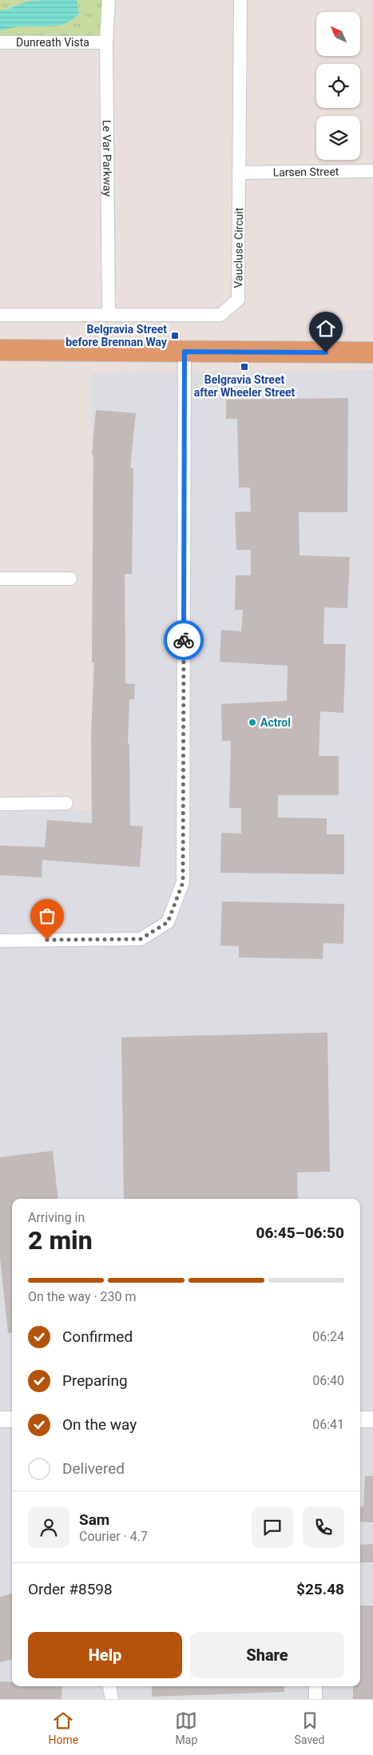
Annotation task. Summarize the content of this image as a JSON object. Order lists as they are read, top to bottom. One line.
{"streets":{"street":["Dunreath Vista","Le Var Parkway","Larsen Street","Vaucluse Circuit"]},"crossings":[["Dunreath Vista","Le Var Parkway"],["Le Var Parkway","Vaucluse Circuit"],["Larsen Street","Vaucluse Circuit"]],"places":{"transit":["Belgravia Street before Brennan Way","Belgravia Street after Wheeler Street"],"other":["Actrol"]},"north":"top left","page":{"heading":["2 min","Arriving in","06:45–06:50"],"panel":["Sam","Courier · 4.7","Order #8598","$25.48"],"bar":"On the way · 230 m","list":[["Confirmed","06:24"],["Preparing","06:40"],["On the way","06:41"],"Delivered"],"buttons":["Help","Share"],"tabs":["Home","Map","Saved"]}}
